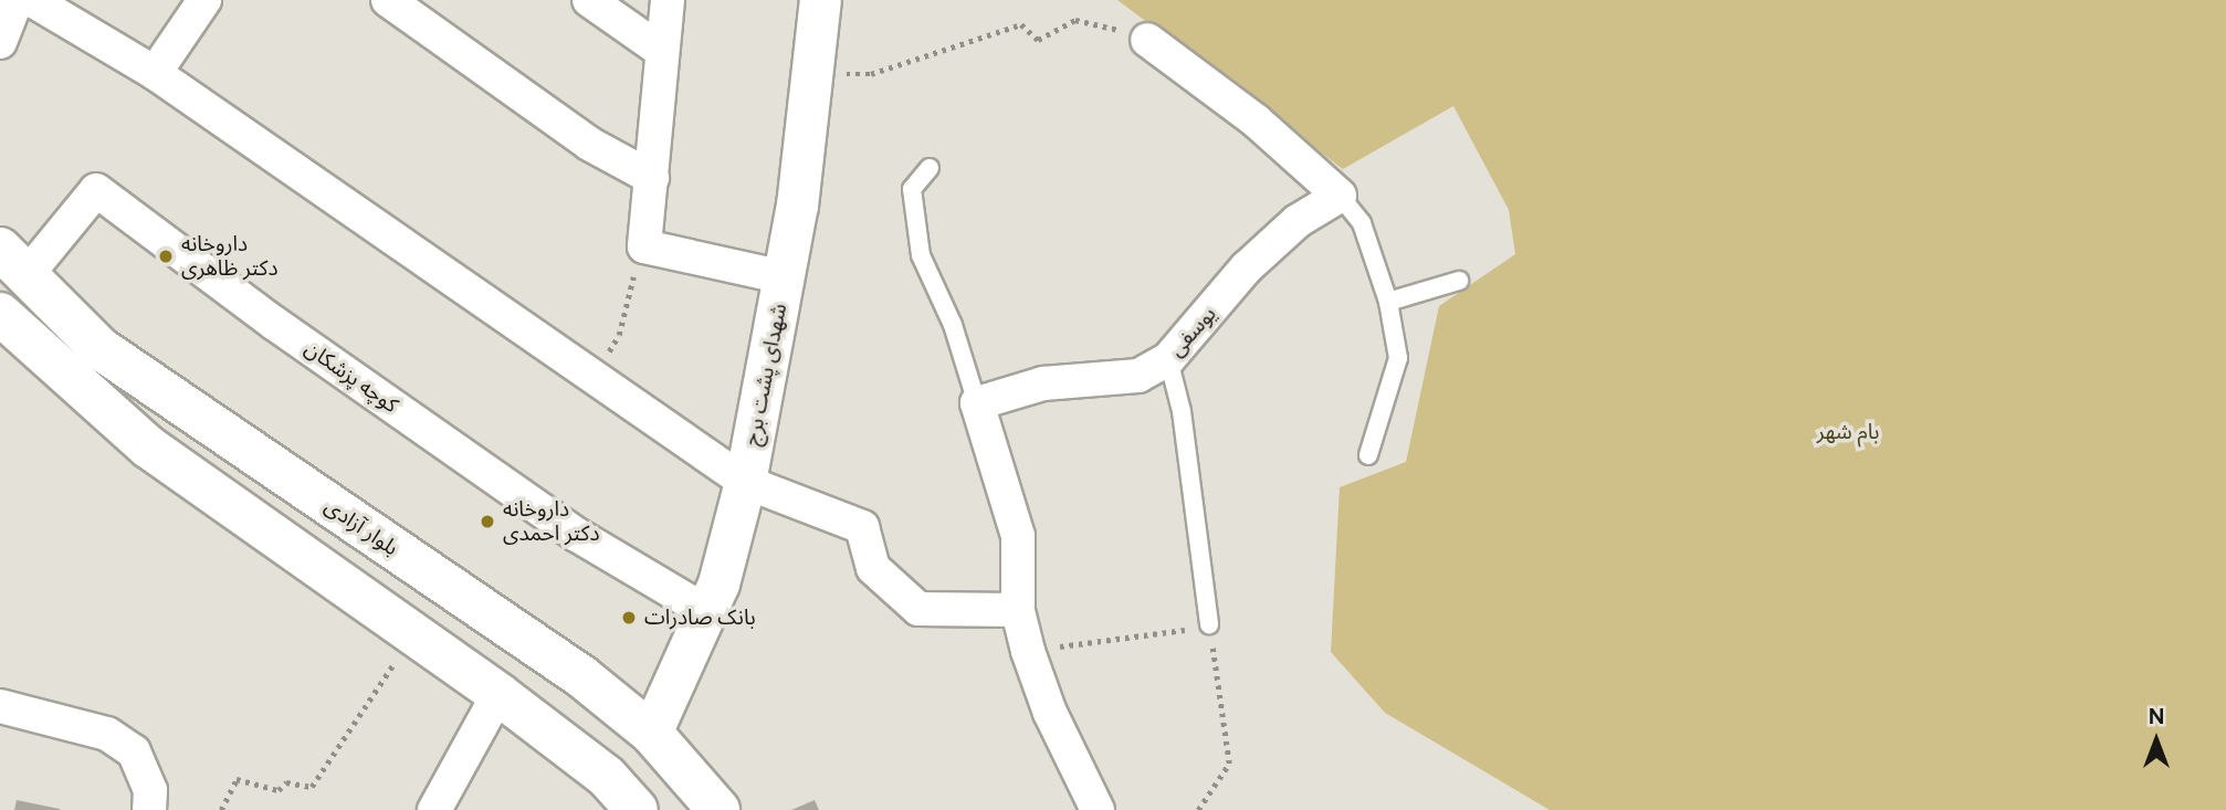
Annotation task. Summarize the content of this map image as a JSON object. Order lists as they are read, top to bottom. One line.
{"streets":{"main road":["بلوار آزادی"],"street":["یوسفی","شهدای پشت برج","کوچه پزشکان"]},"crossings":[["شهدای پشت برج","کوچه پزشکان"],["شهدای پشت برج","بلوار آزادی"],["کوچه پزشکان","بلوار آزادی"]],"parks":["بام شهر"],"places":["داروخانه دکتر ظاهری","داروخانه دکتر احمدی","بانک صادرات"],"north":"top"}
